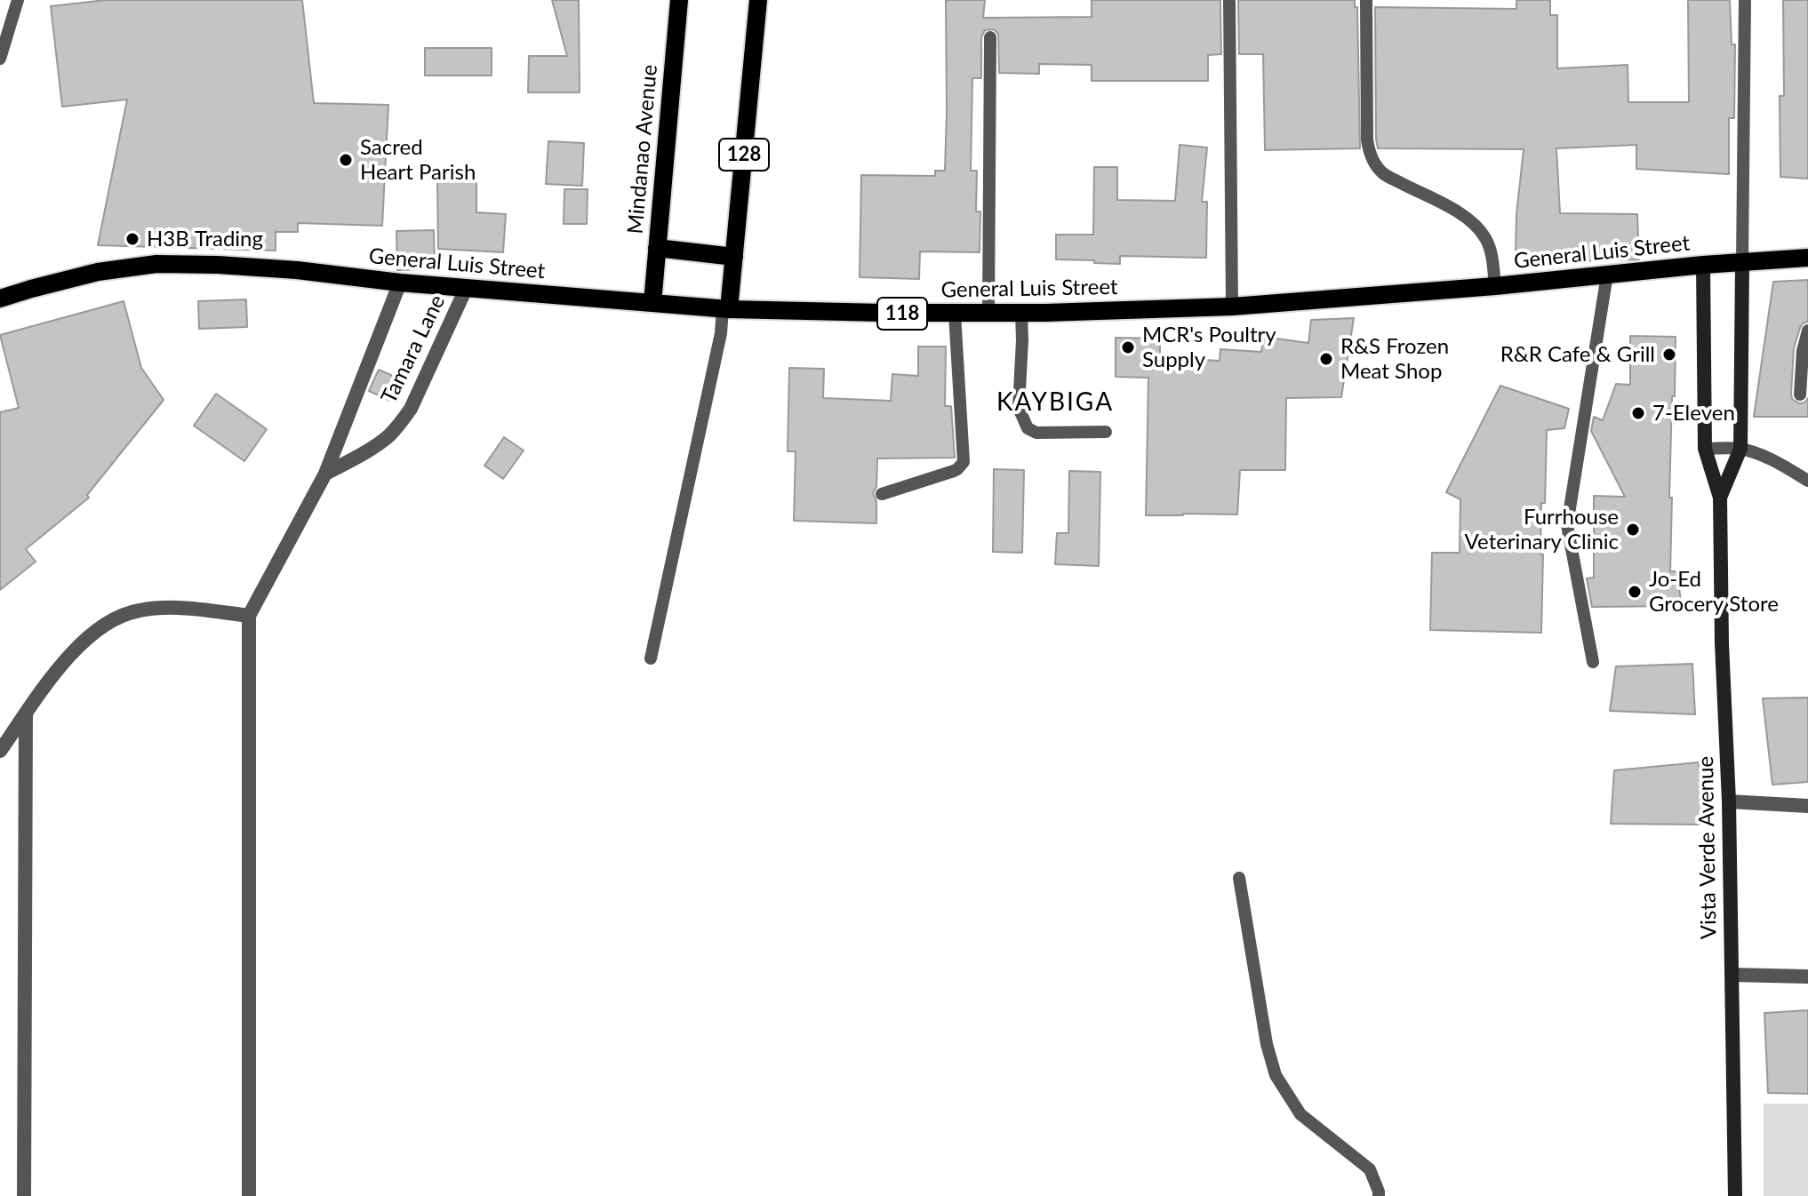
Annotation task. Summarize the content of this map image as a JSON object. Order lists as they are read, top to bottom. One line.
{"streets":{"main road":["Mindanao Avenue","128","General Luis Street","118"],"street":["Tamara Lane","Vista Verde Avenue"]},"crossings":[["Mindanao Avenue","General Luis Street"],["128","General Luis Street"],["General Luis Street","Tamara Lane"],["General Luis Street","Vista Verde Avenue"]],"districts":["KAYBIGA"],"places":["Sacred Heart Parish","H3B Trading","MCR's Poultry Supply","R&R Cafe & Grill","R&S Frozen Meat Shop","7-Eleven","Furrhouse Veterinary Clinic","Jo-Ed Grocery Store"]}
